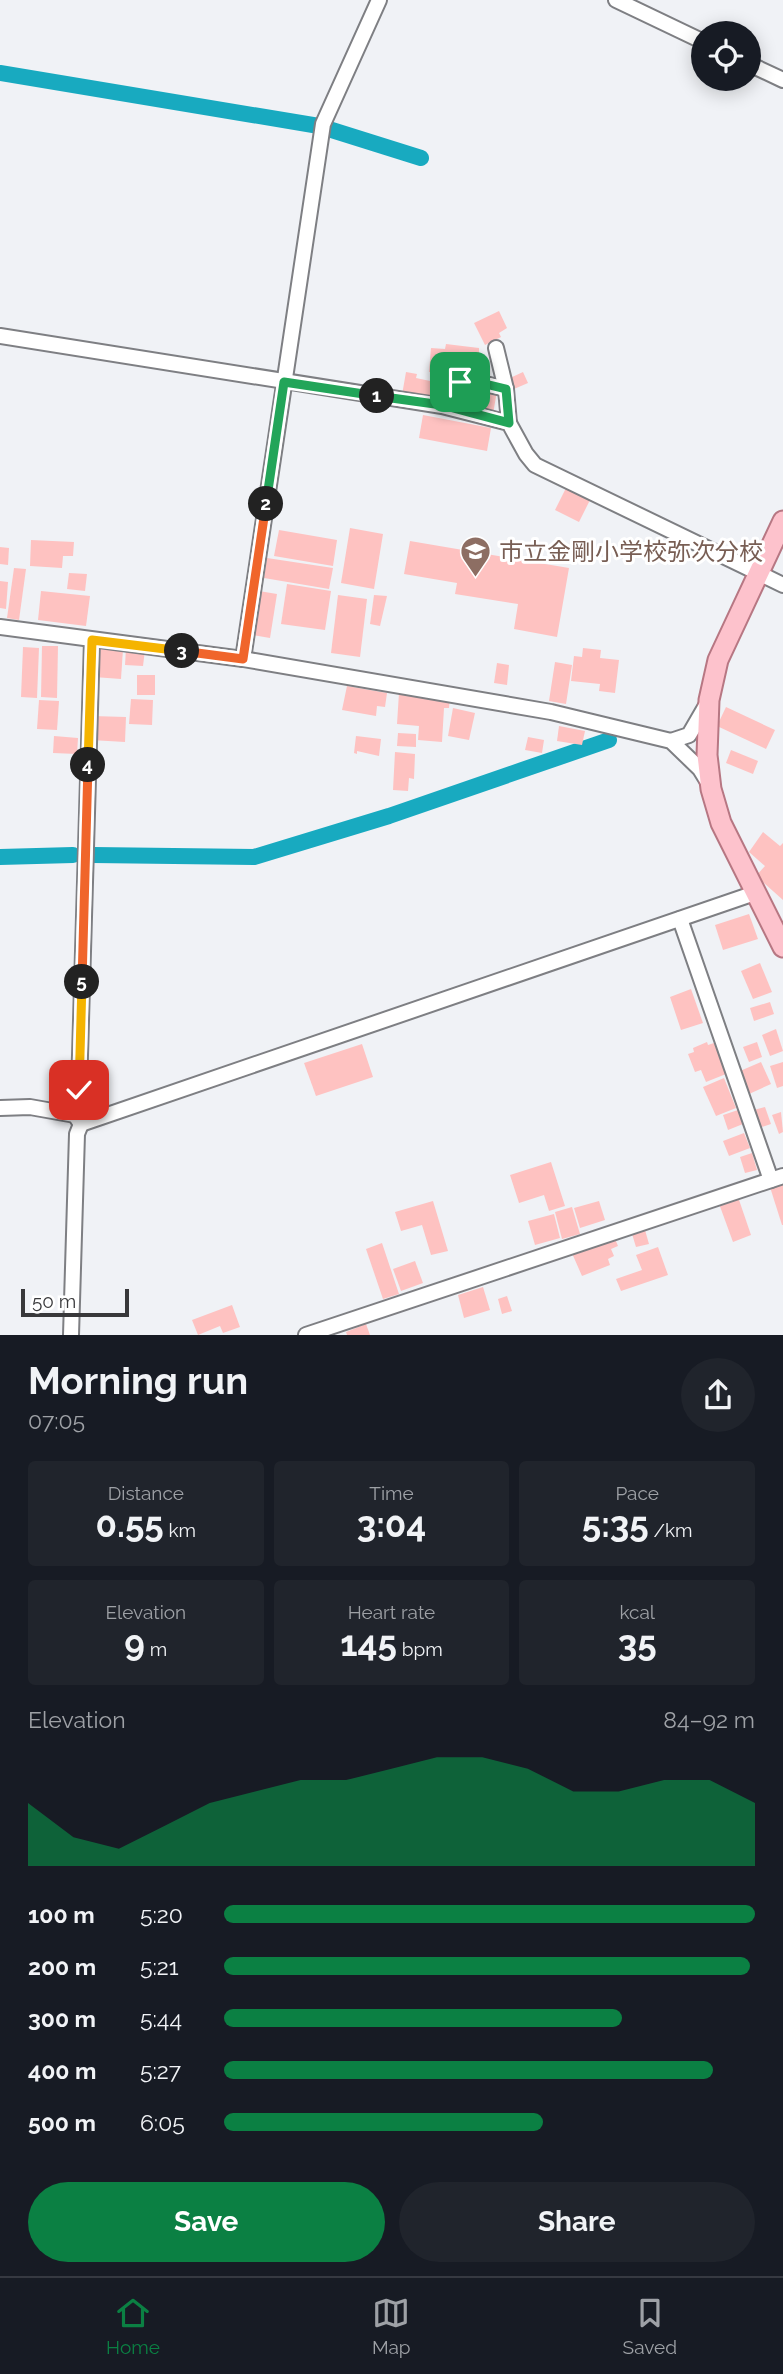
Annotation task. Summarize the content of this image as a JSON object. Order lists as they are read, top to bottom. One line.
{"places":{"school or university":["市立金剛小学校弥次分校"]},"scale_bar":"50 m","page":{"pins":["1","2","3","4","5"],"scale":"50 m","heading":["Morning run","07:05"],"stats":[["Distance","0.55 km"],["Time","3:04"],["Pace","5:35 /km"],["Elevation","9 m"],["Heart rate","145 bpm"],["kcal","35"]],"chart":["Elevation","84–92 m"],"list":[{"name":"100 m","note":"5:20"},{"name":"200 m","note":"5:21"},{"name":"300 m","note":"5:44"},{"name":"400 m","note":"5:27"},{"name":"500 m","note":"6:05"}],"buttons":["Save","Share"],"tabs":["Home","Map","Saved"]}}
